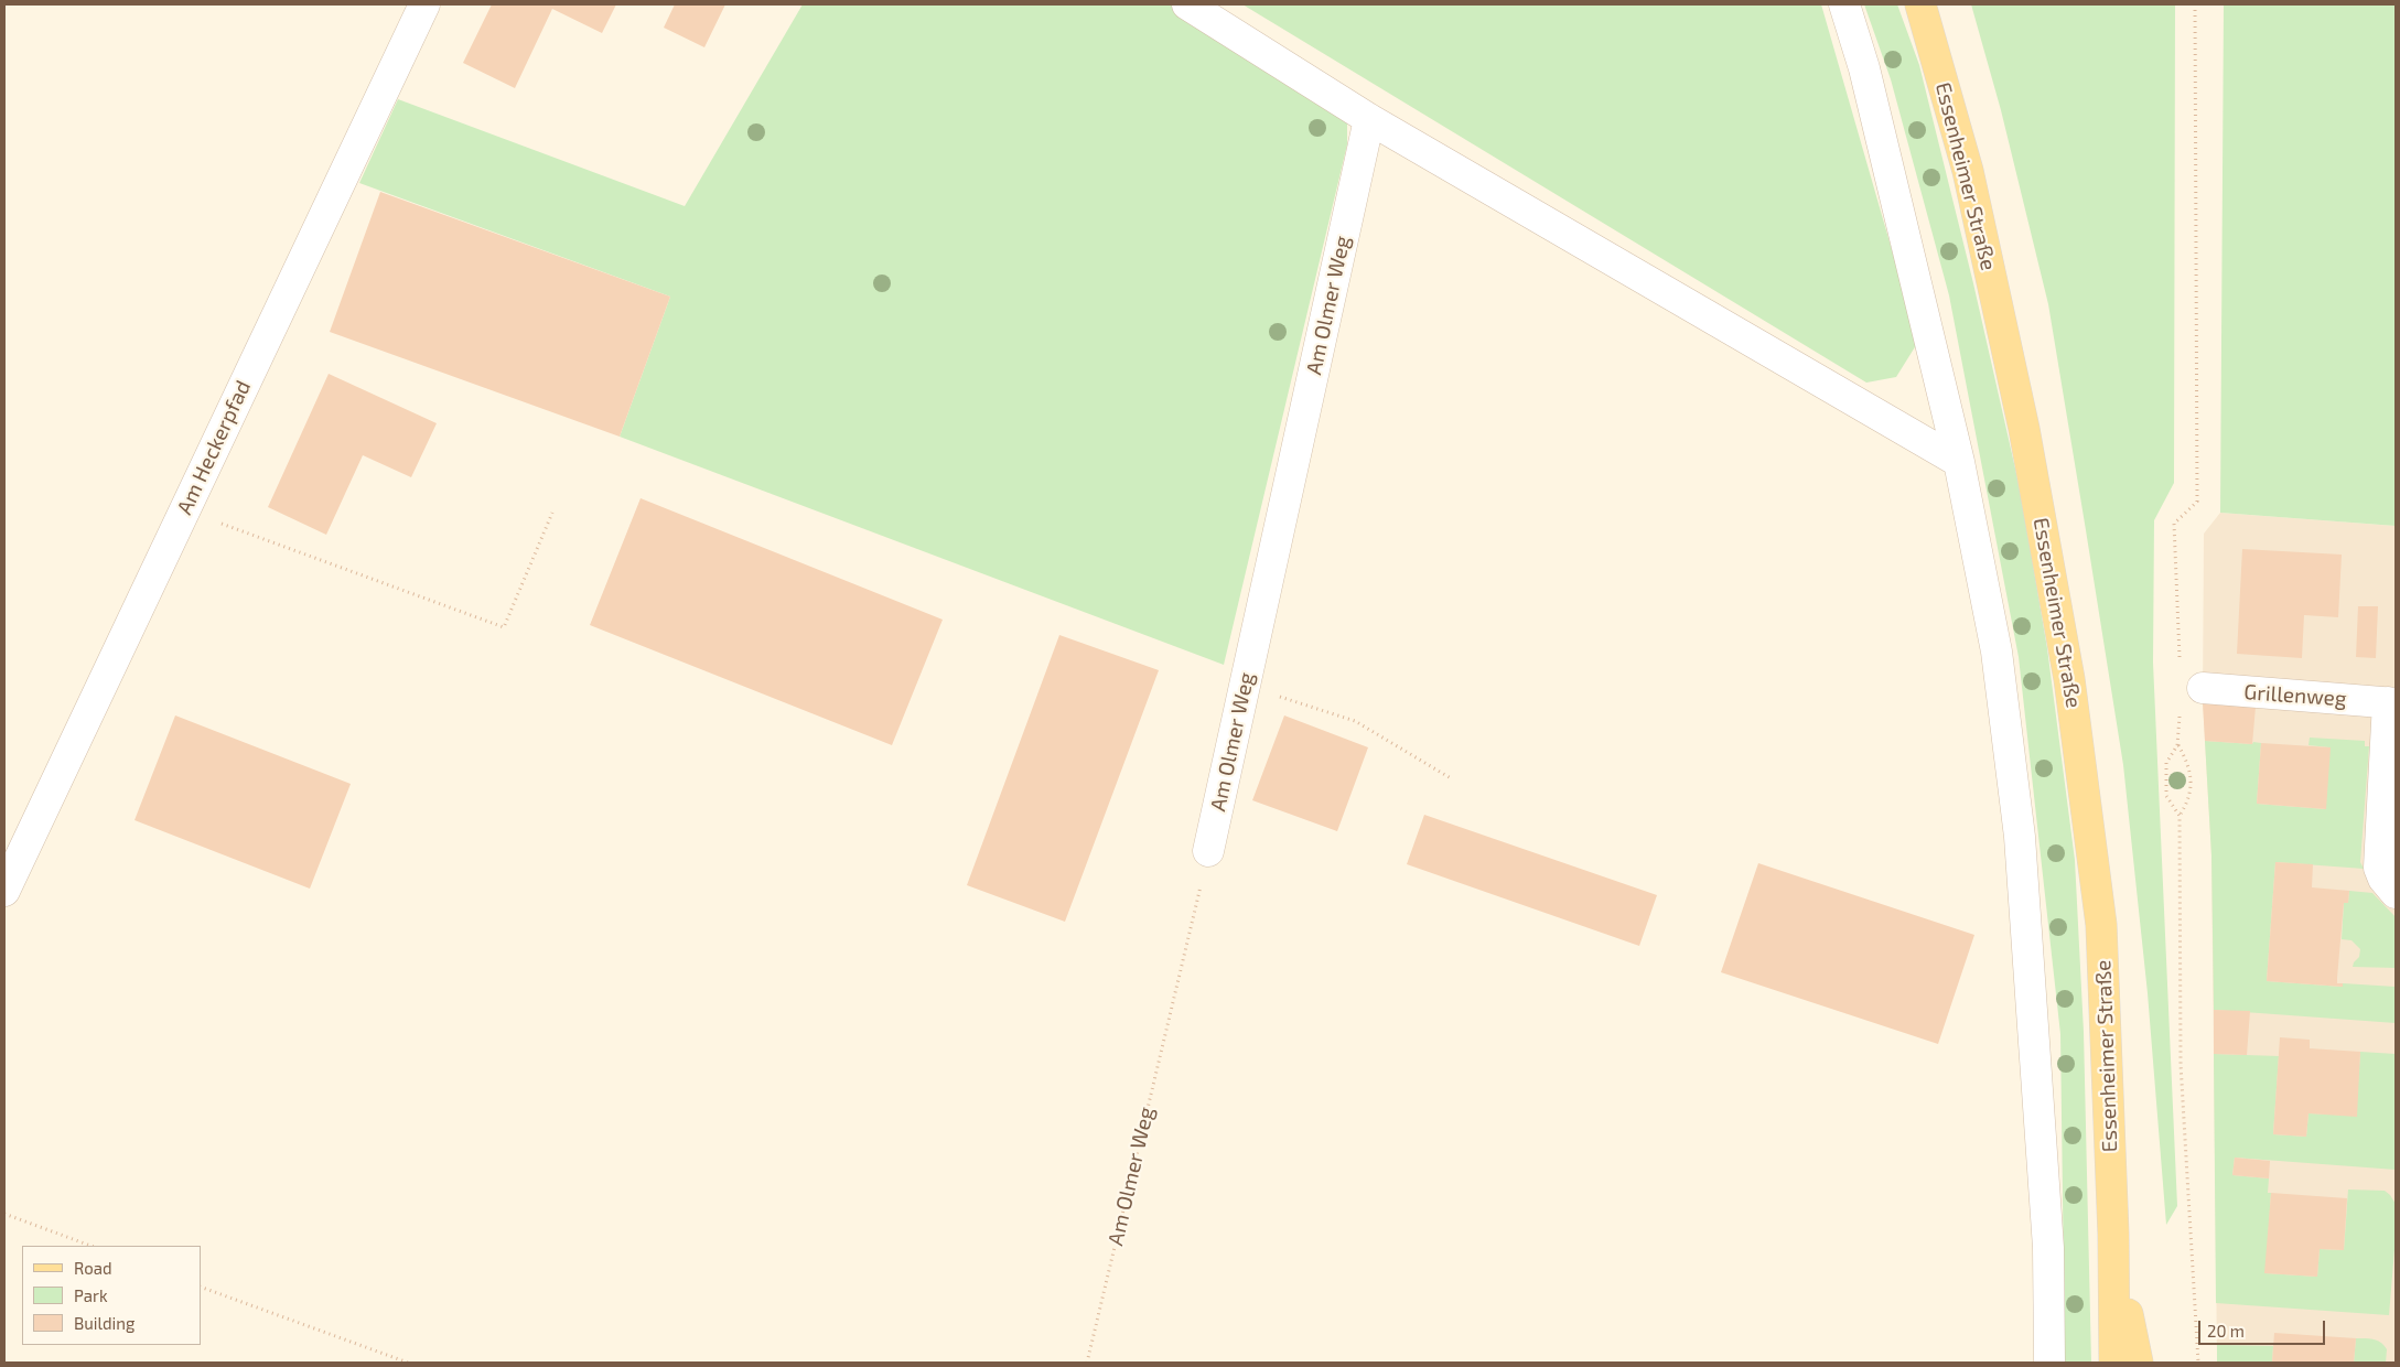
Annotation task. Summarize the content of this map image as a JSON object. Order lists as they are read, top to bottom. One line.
{"streets":{"main road":["Essenheimer Straße"],"street":["Am Olmer Weg","Am Heckerpfad","Grillenweg"]},"legend":["Road","Park","Building"],"scale_bar":"20 m"}
